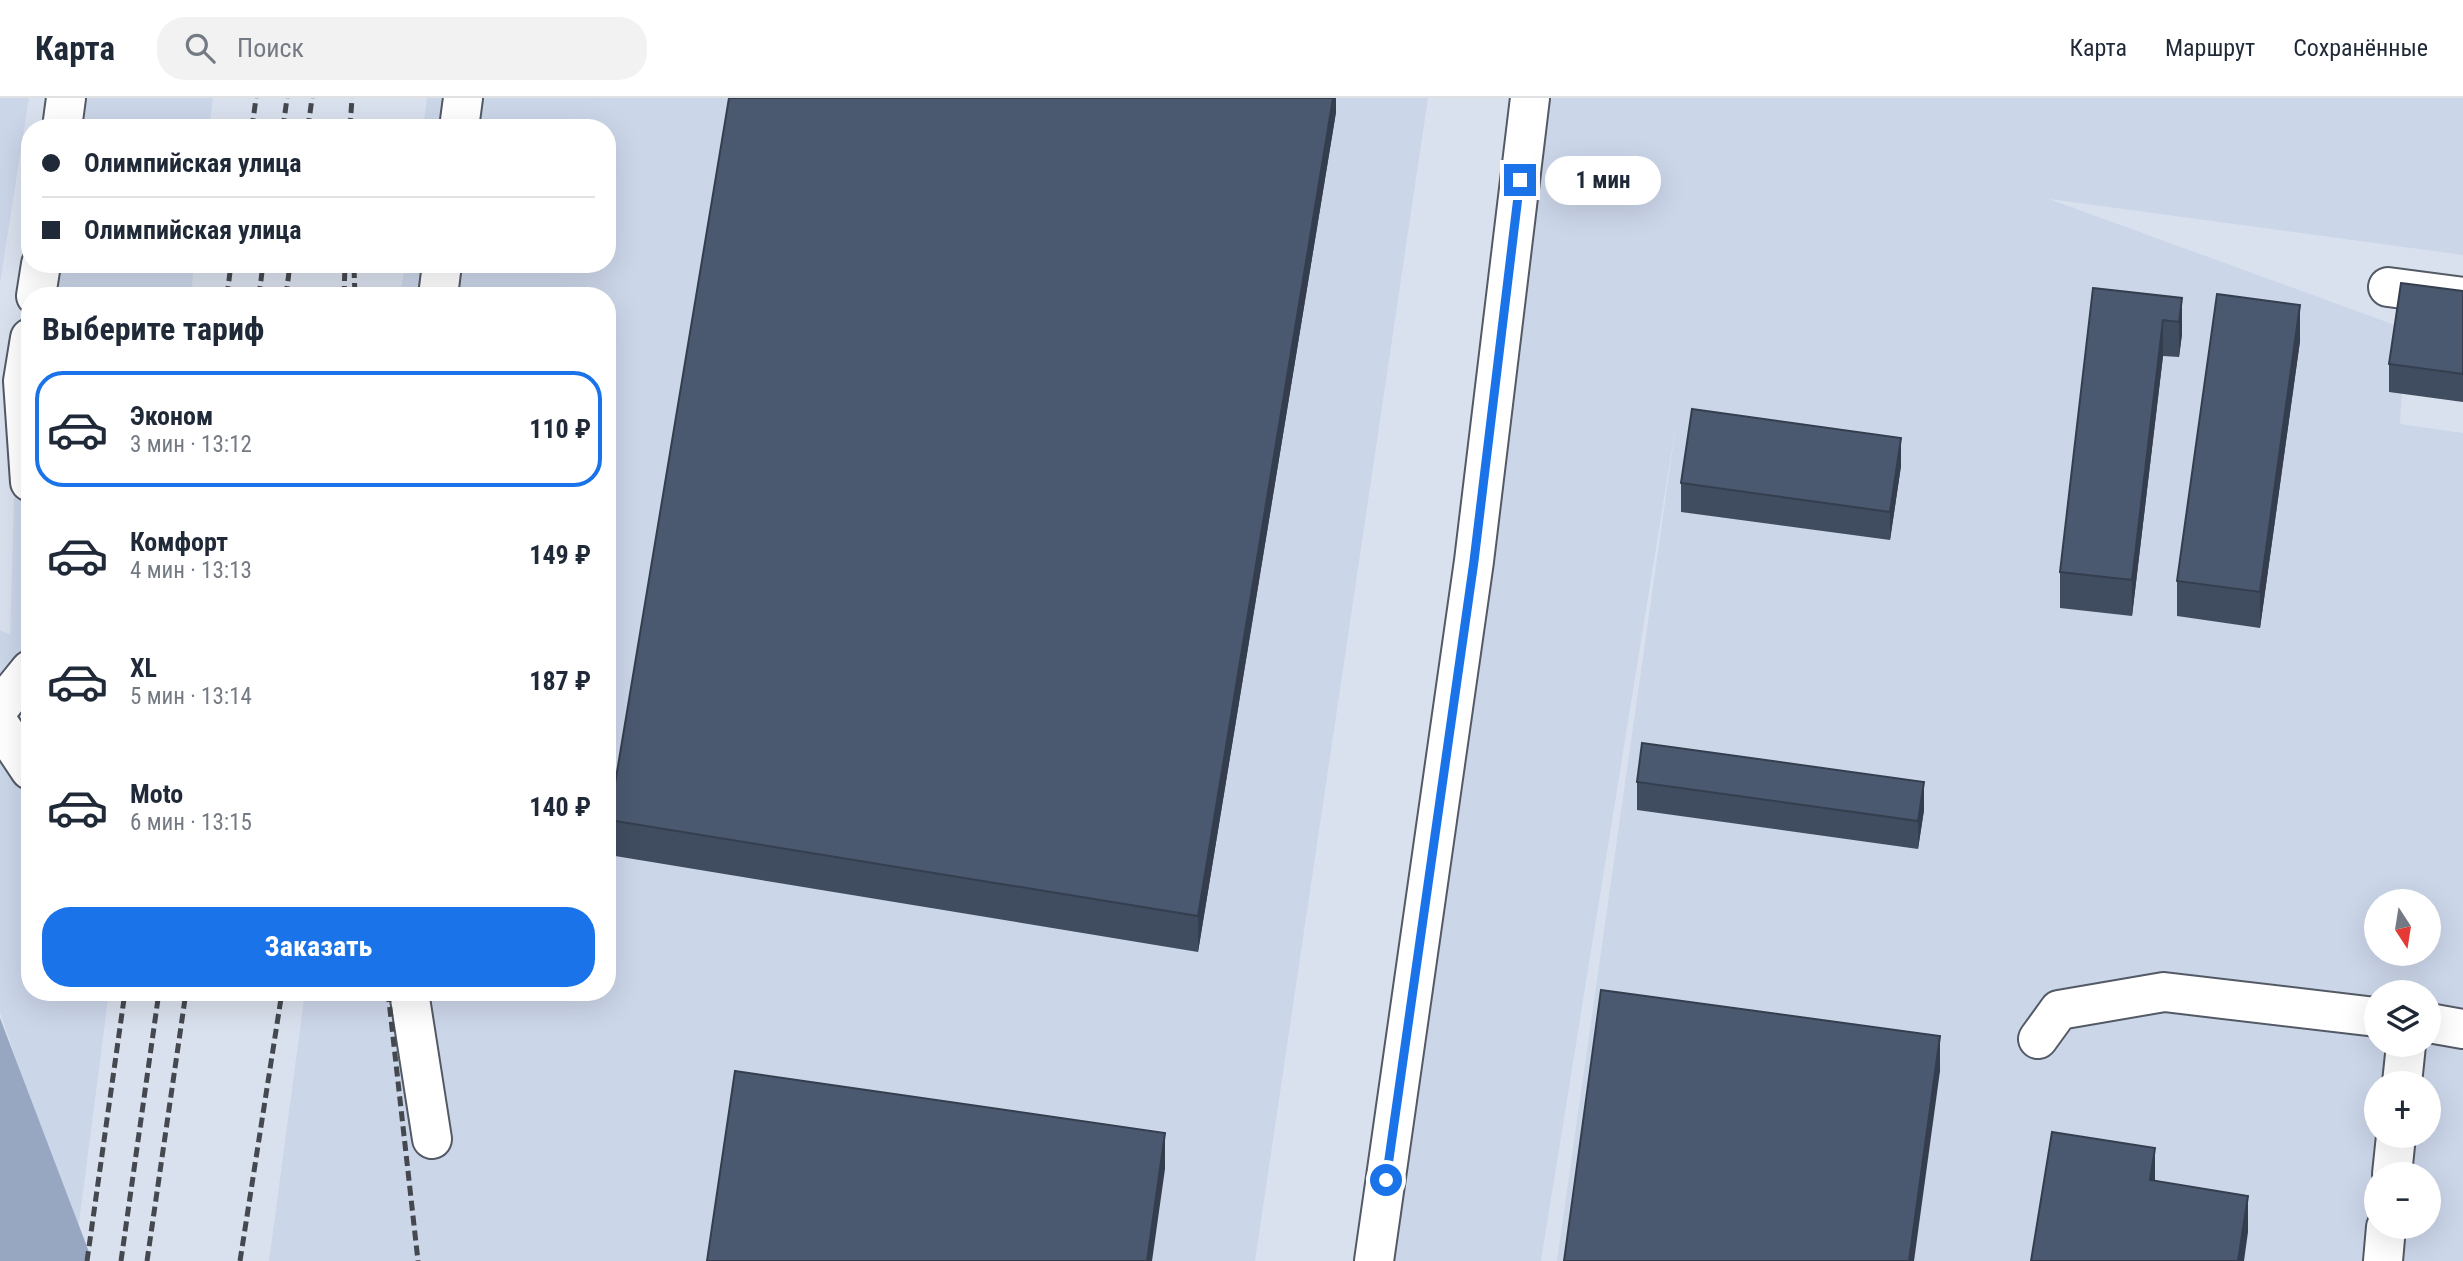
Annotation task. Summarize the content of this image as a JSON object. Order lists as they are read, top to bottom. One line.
{"north":"bottom","page":{"header":"Карта","search":"Поиск","nav":["Карта","Маршрут","Сохранённые"],"banner":["Олимпийская улица","Олимпийская улица"],"bubble":"1 мин","heading":"Выберите тариф","list":[{"name":"Эконом","note":"3 мин · 13:12","value":"110 ₽"},{"name":"Комфорт","note":"4 мин · 13:13","value":"149 ₽"},{"name":"XL","note":"5 мин · 13:14","value":"187 ₽"},{"name":"Moto","note":"6 мин · 13:15","value":"140 ₽"}],"map_buttons":["+","−"],"buttons":"Заказать"}}
